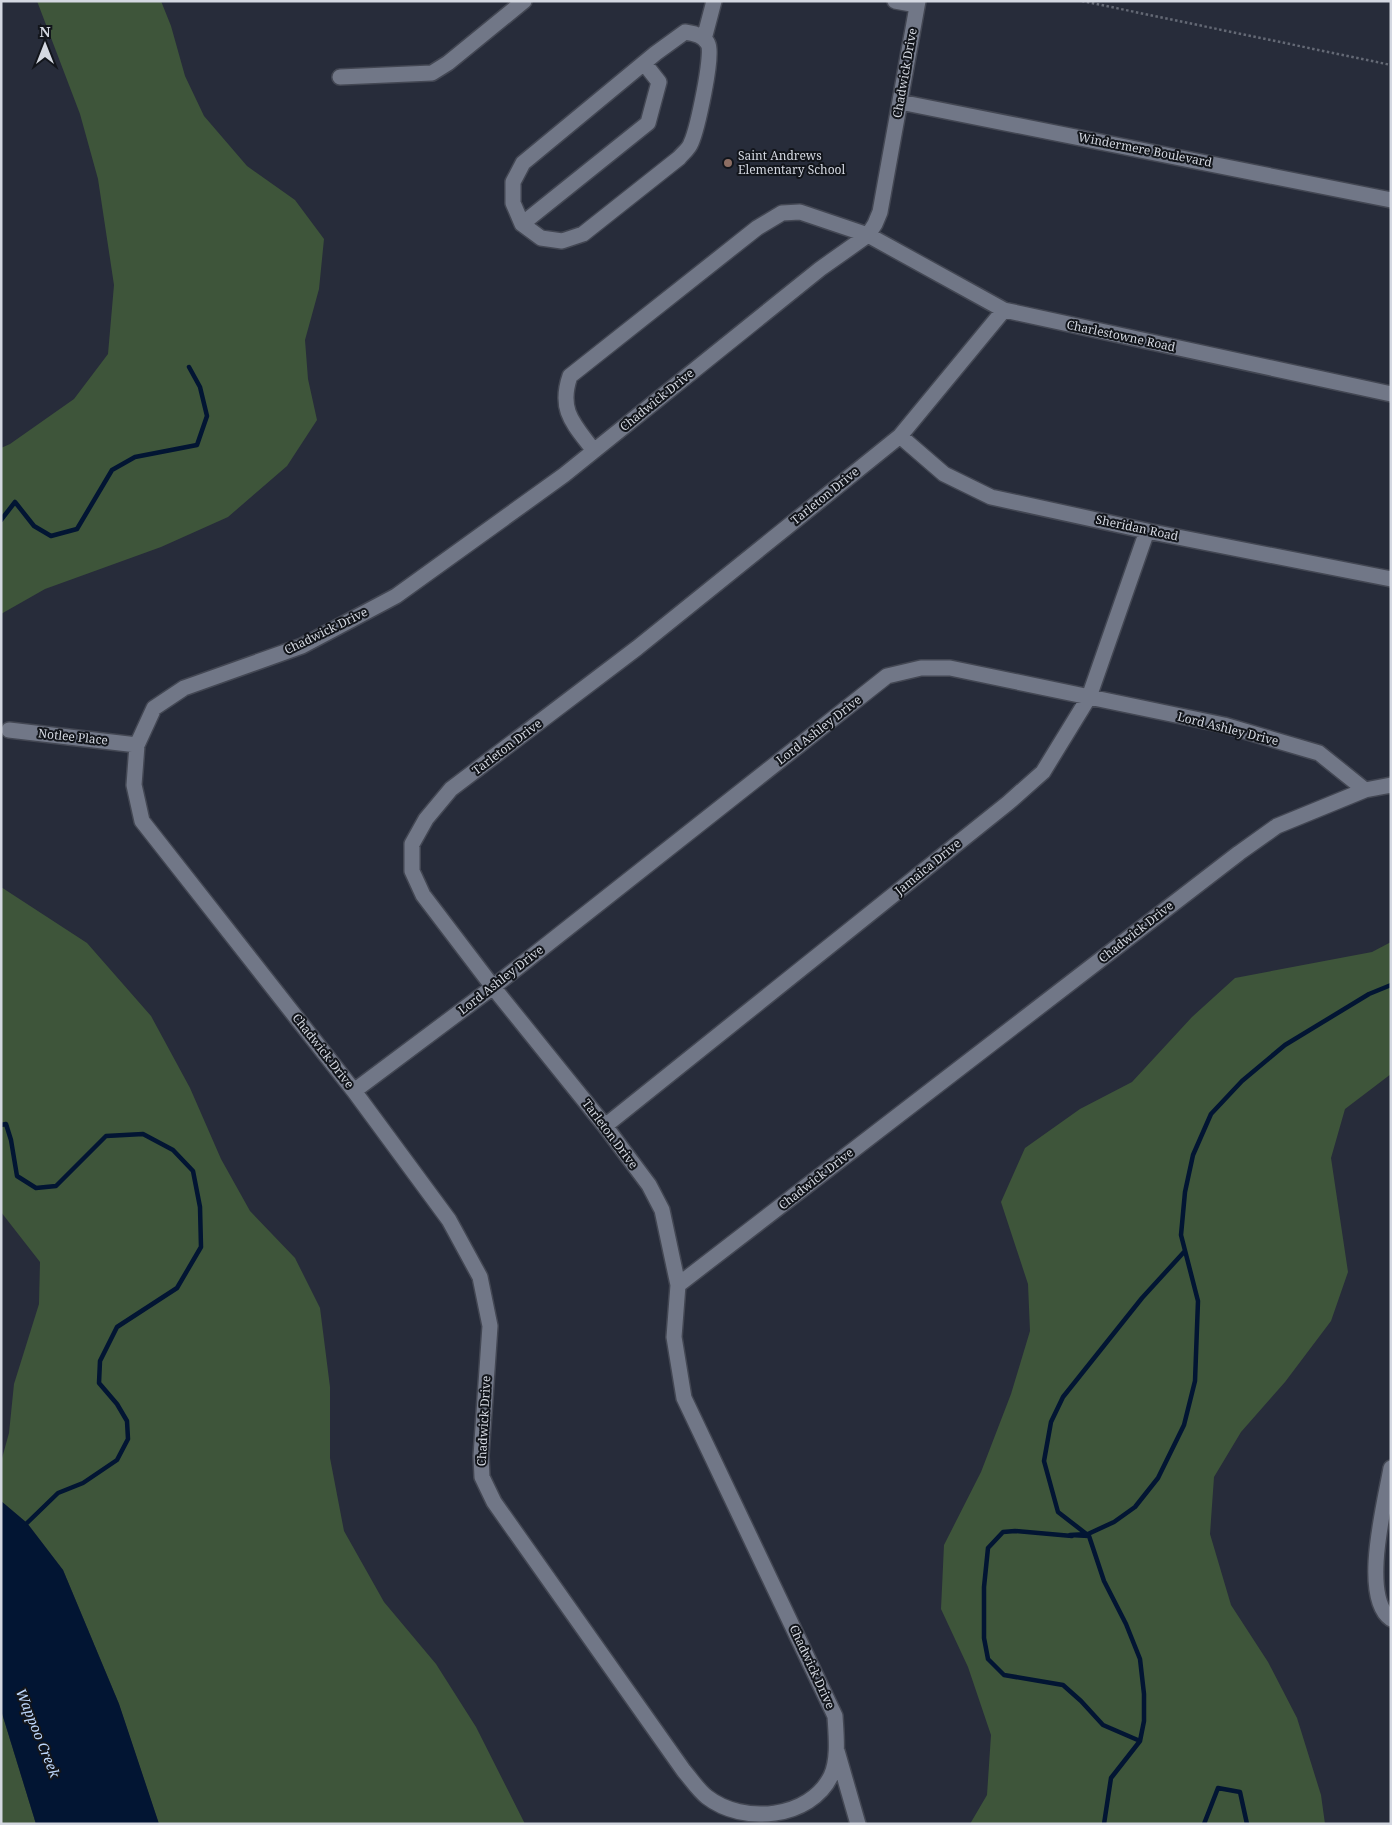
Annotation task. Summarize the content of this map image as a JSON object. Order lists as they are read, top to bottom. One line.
{"streets":{"street":["Chadwick Drive","Windermere Boulevard","Charlestowne Road","Tarleton Drive","Sheridan Road","Lord Ashley Drive","Notlee Place","Jamaica Drive"]},"crossings":[["Chadwick Drive","Windermere Boulevard"],["Chadwick Drive","Charlestowne Road"],["Chadwick Drive","Tarleton Drive"],["Chadwick Drive","Lord Ashley Drive"],["Chadwick Drive","Notlee Place"],["Charlestowne Road","Tarleton Drive"],["Tarleton Drive","Sheridan Road"],["Tarleton Drive","Lord Ashley Drive"],["Tarleton Drive","Jamaica Drive"],["Sheridan Road","Jamaica Drive"],["Lord Ashley Drive","Jamaica Drive"]],"water":["Wappoo Creek"],"places":["Saint Andrews Elementary School"],"north":"top"}
